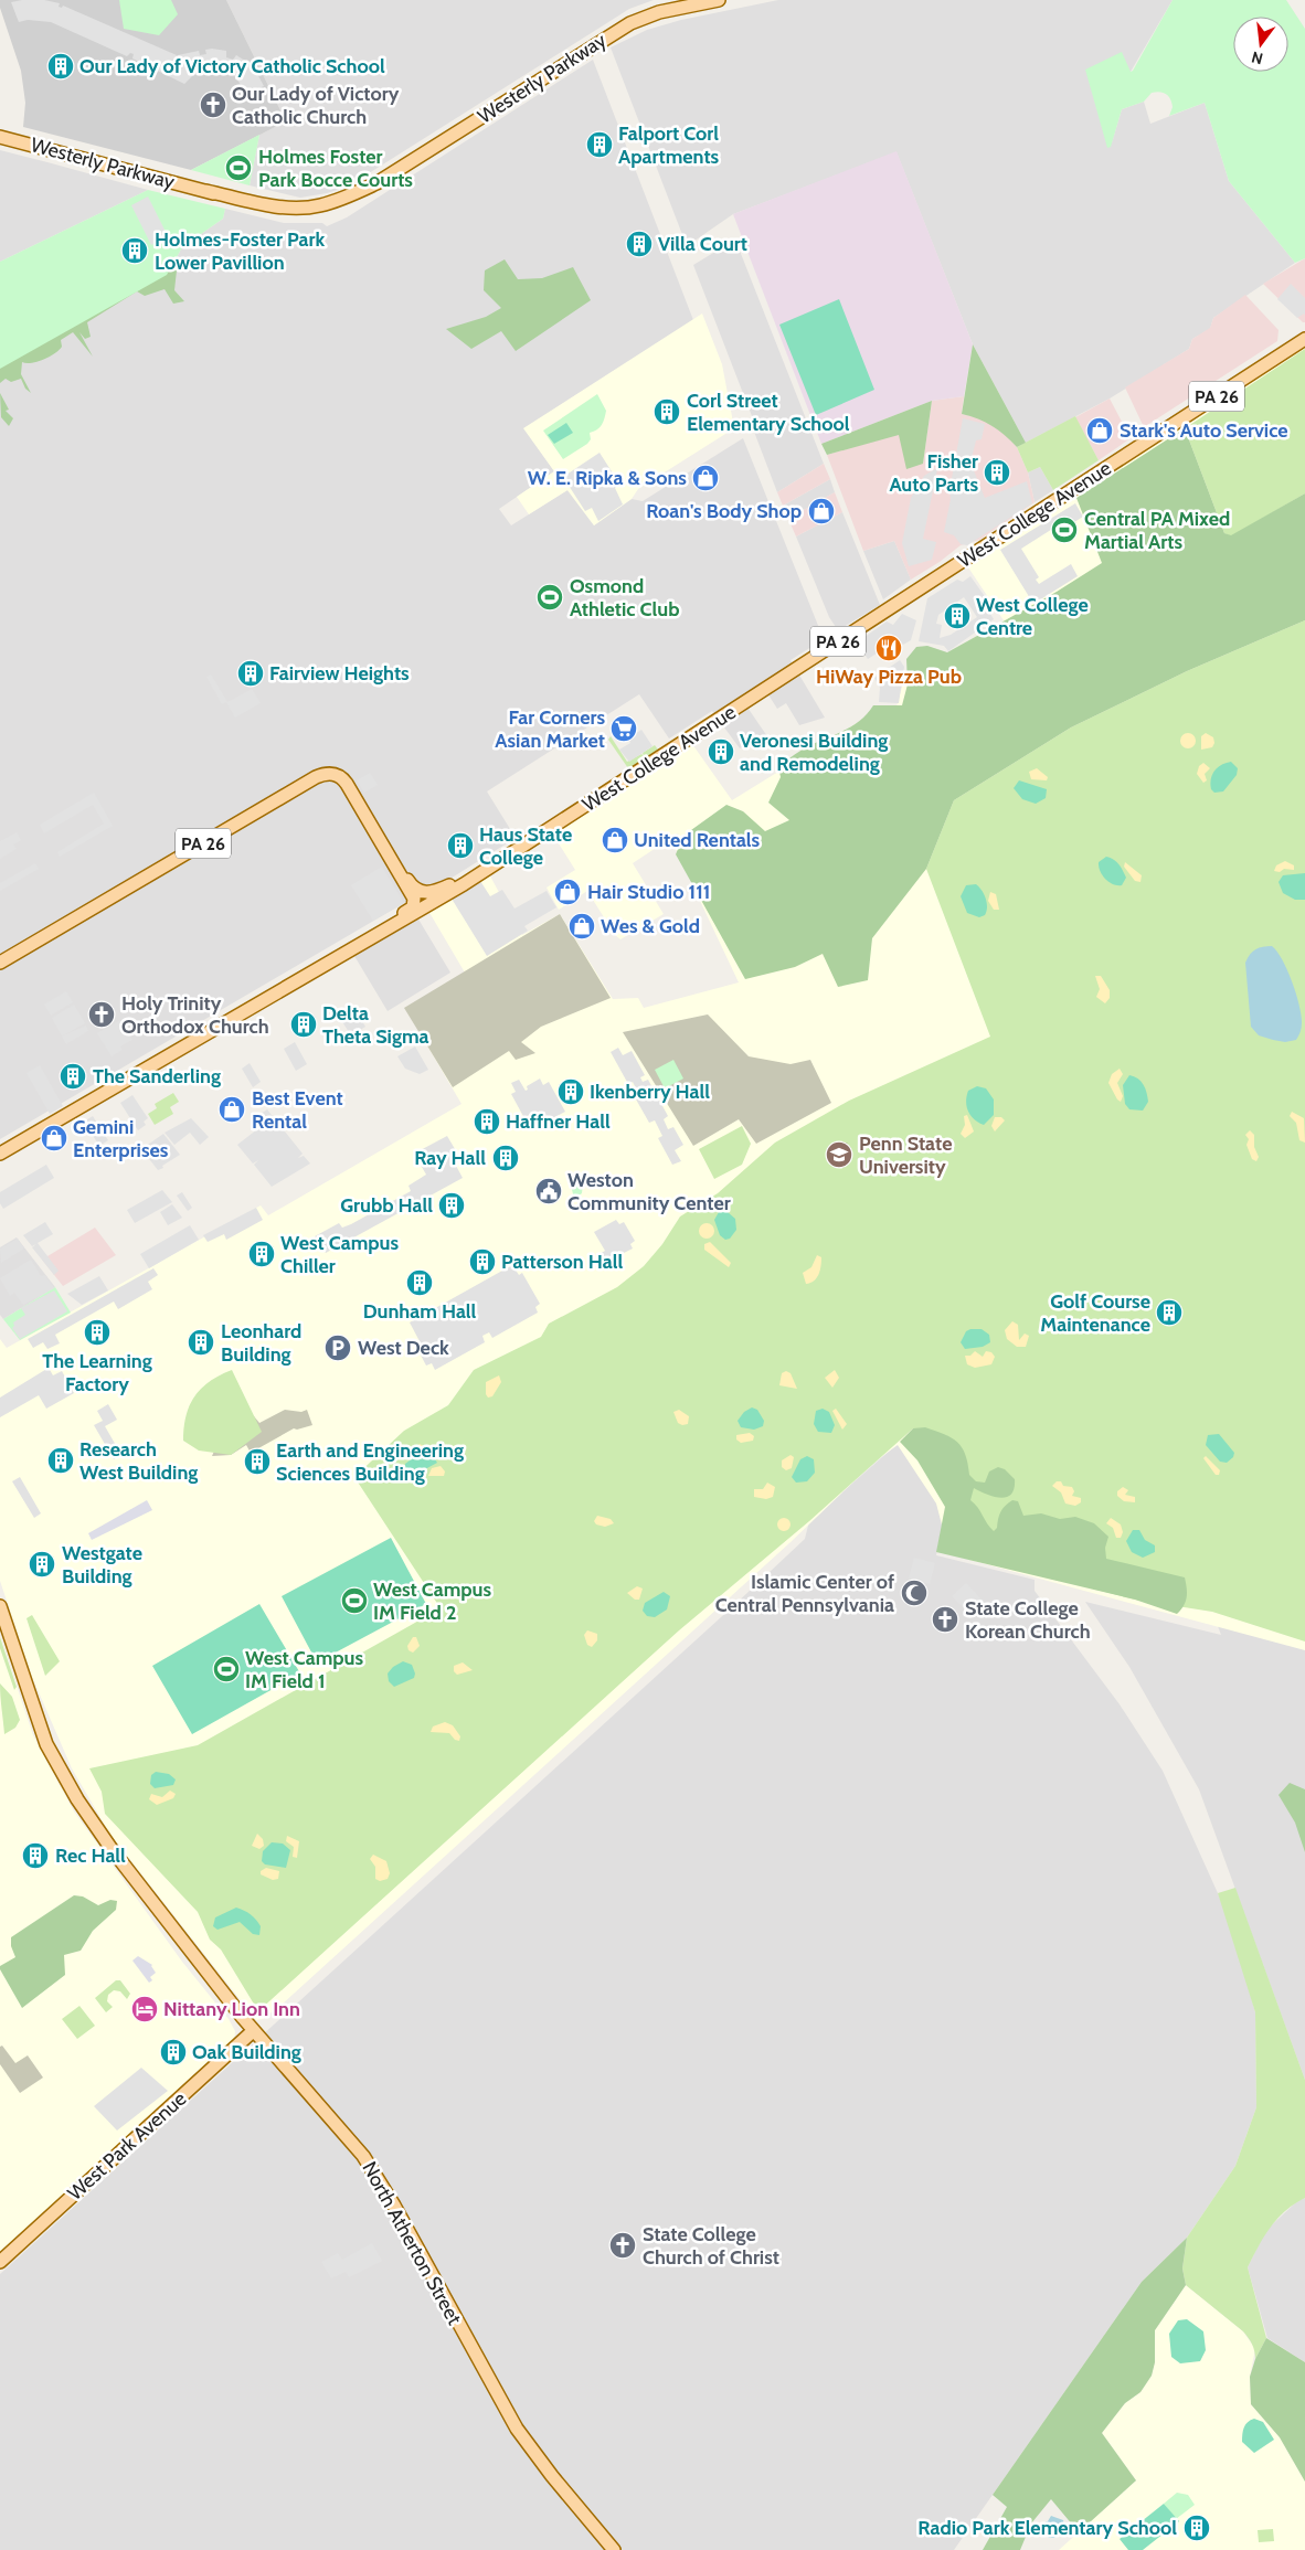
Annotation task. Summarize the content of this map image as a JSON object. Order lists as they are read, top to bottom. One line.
{"streets":{"main road":["Westerly Parkway","PA 26","West College Avenue","West Park Avenue","North Atherton Street"]},"crossings":[["PA 26","West College Avenue"],["West Park Avenue","North Atherton Street"]],"places":{"building":["Our Lady of Victory Catholic School","Falport Corl Apartments","Villa Court","Holmes-Foster Park Lower Pavillion","Corl Street Elementary School","Fisher Auto Parts","West College Centre","Fairview Heights","Veronesi Building and Remodeling","Haus State College","Delta Theta Sigma","The Sanderling","Ikenberry Hall","Haffner Hall","Ray Hall","Grubb Hall","West Campus Chiller","Patterson Hall","Dunham Hall","Golf Course Maintenance","The Learning Factory","Leonhard Building","Research West Building","Earth and Engineering Sciences Building","Westgate Building","Rec Hall","Oak Building","Radio Park Elementary School"],"church":["Our Lady of Victory Catholic Church","Holy Trinity Orthodox Church","State College Korean Church","State College Church of Christ"],"sports":["Holmes Foster Park Bocce Courts","Central PA Mixed Martial Arts","Osmond Athletic Club","West Campus IM Field 2","West Campus IM Field 1"],"shop":["Stark's Auto Service","W. E. Ripka & Sons","Roan's Body Shop","United Rentals","Hair Studio 111","Wes & Gold","Best Event Rental","Gemini Enterprises"],"restaurant":["HiWay Pizza Pub"],"supermarket":["Far Corners Asian Market"],"school or university":["Penn State University"],"public building":["Weston Community Center"],"parking":["West Deck"],"mosque":["Islamic Center of Central Pennsylvania"],"hotel":["Nittany Lion Inn"]},"north":"bottom"}
